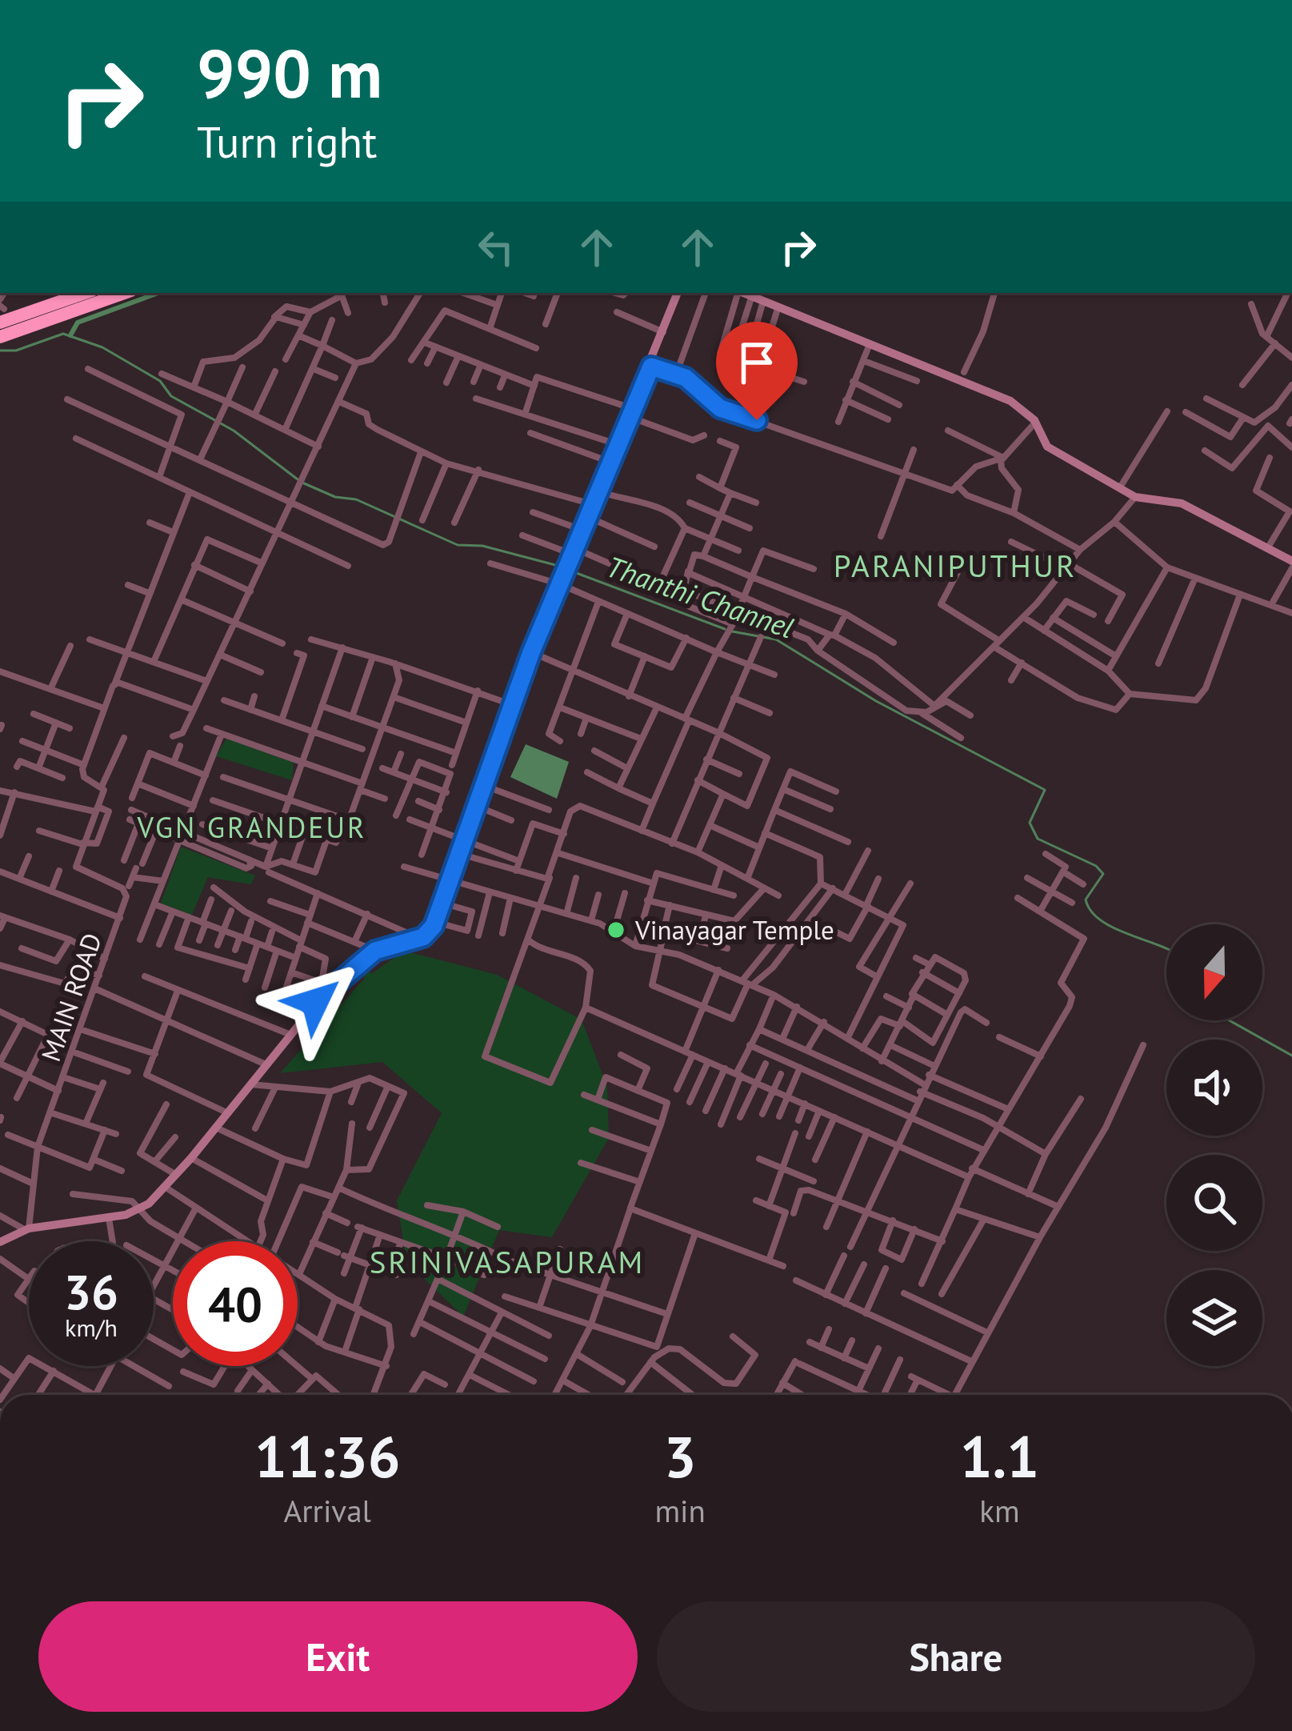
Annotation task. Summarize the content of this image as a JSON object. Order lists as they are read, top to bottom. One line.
{"streets":{"street":["MAIN ROAD"]},"districts":["PARANIPUTHUR","VGN GRANDEUR","SRINIVASAPURAM"],"water":["Thanthi Channel"],"places":["Vinayagar Temple"],"north":"bottom","page":{"turn":["990 m","Turn right"],"speed":"36 km/h","limit":"40","eta":["11:36","Arrival","3","min","1.1","km"],"buttons":["Exit","Share"]}}
